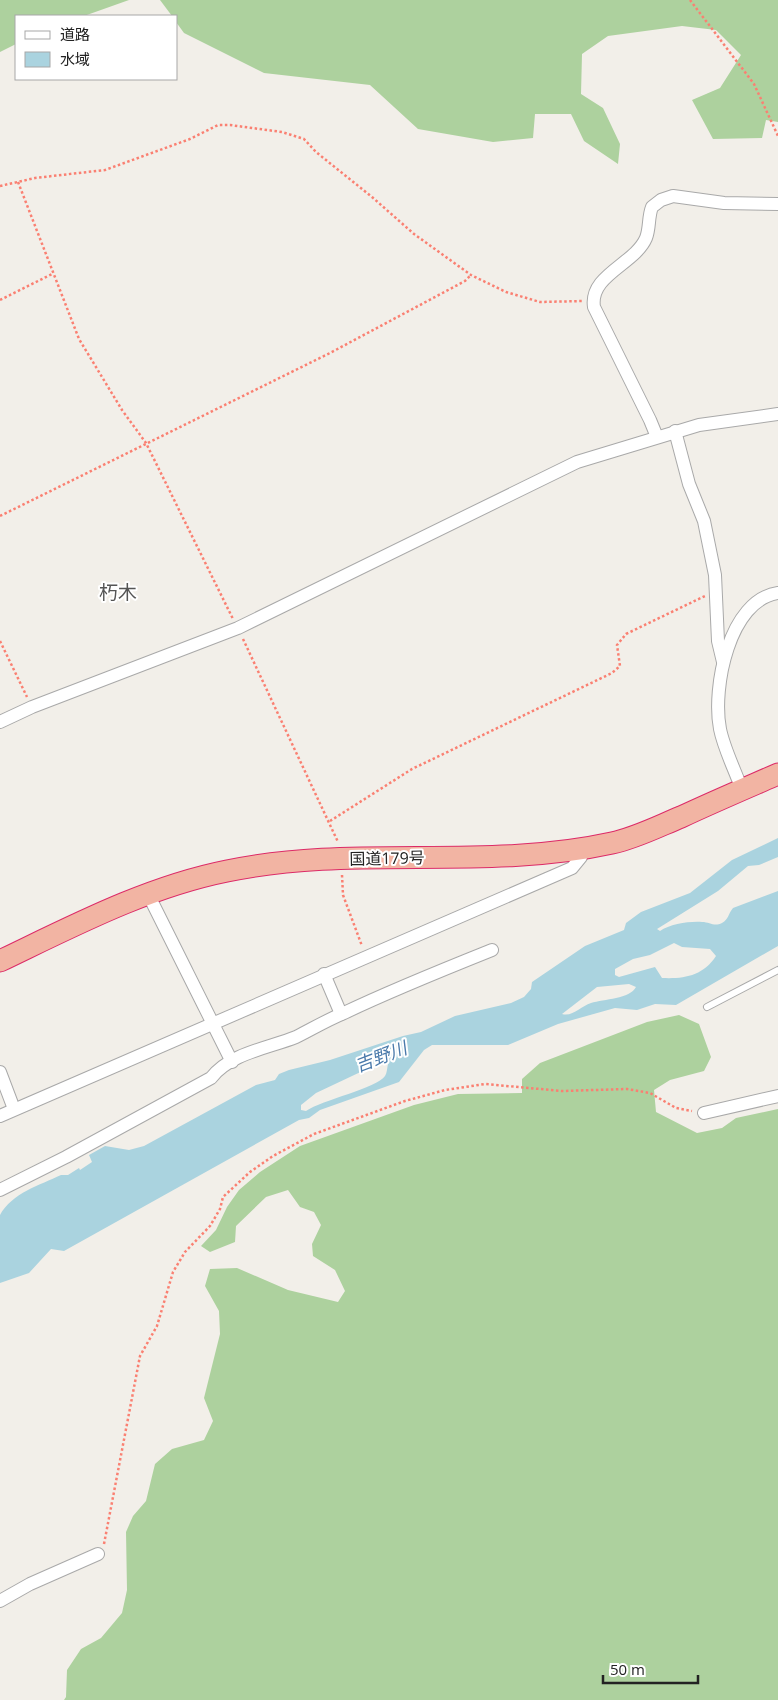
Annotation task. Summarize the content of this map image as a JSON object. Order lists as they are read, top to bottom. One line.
{"streets":{"highway":["国道179号"]},"districts":["朽木"],"water":["吉野川"],"legend":["道路","水域"],"scale_bar":"50 m"}
